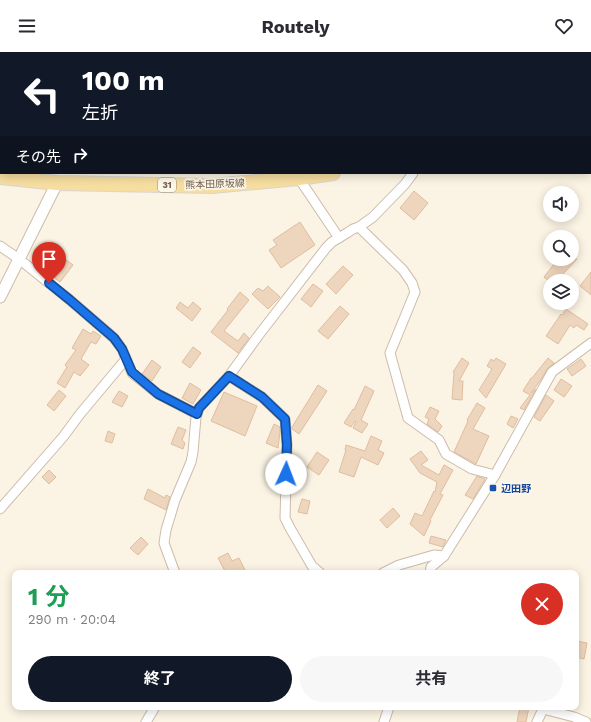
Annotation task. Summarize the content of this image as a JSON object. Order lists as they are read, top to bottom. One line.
{"streets":{"main road":["熊本田原坂線","31"]},"places":{"transit":["辺田野"]},"page":{"header":"Routely","turn":["100 m","左折"],"then":"その先","heading":["1 分","290 m · 20:04"],"buttons":["終了","共有"]}}
